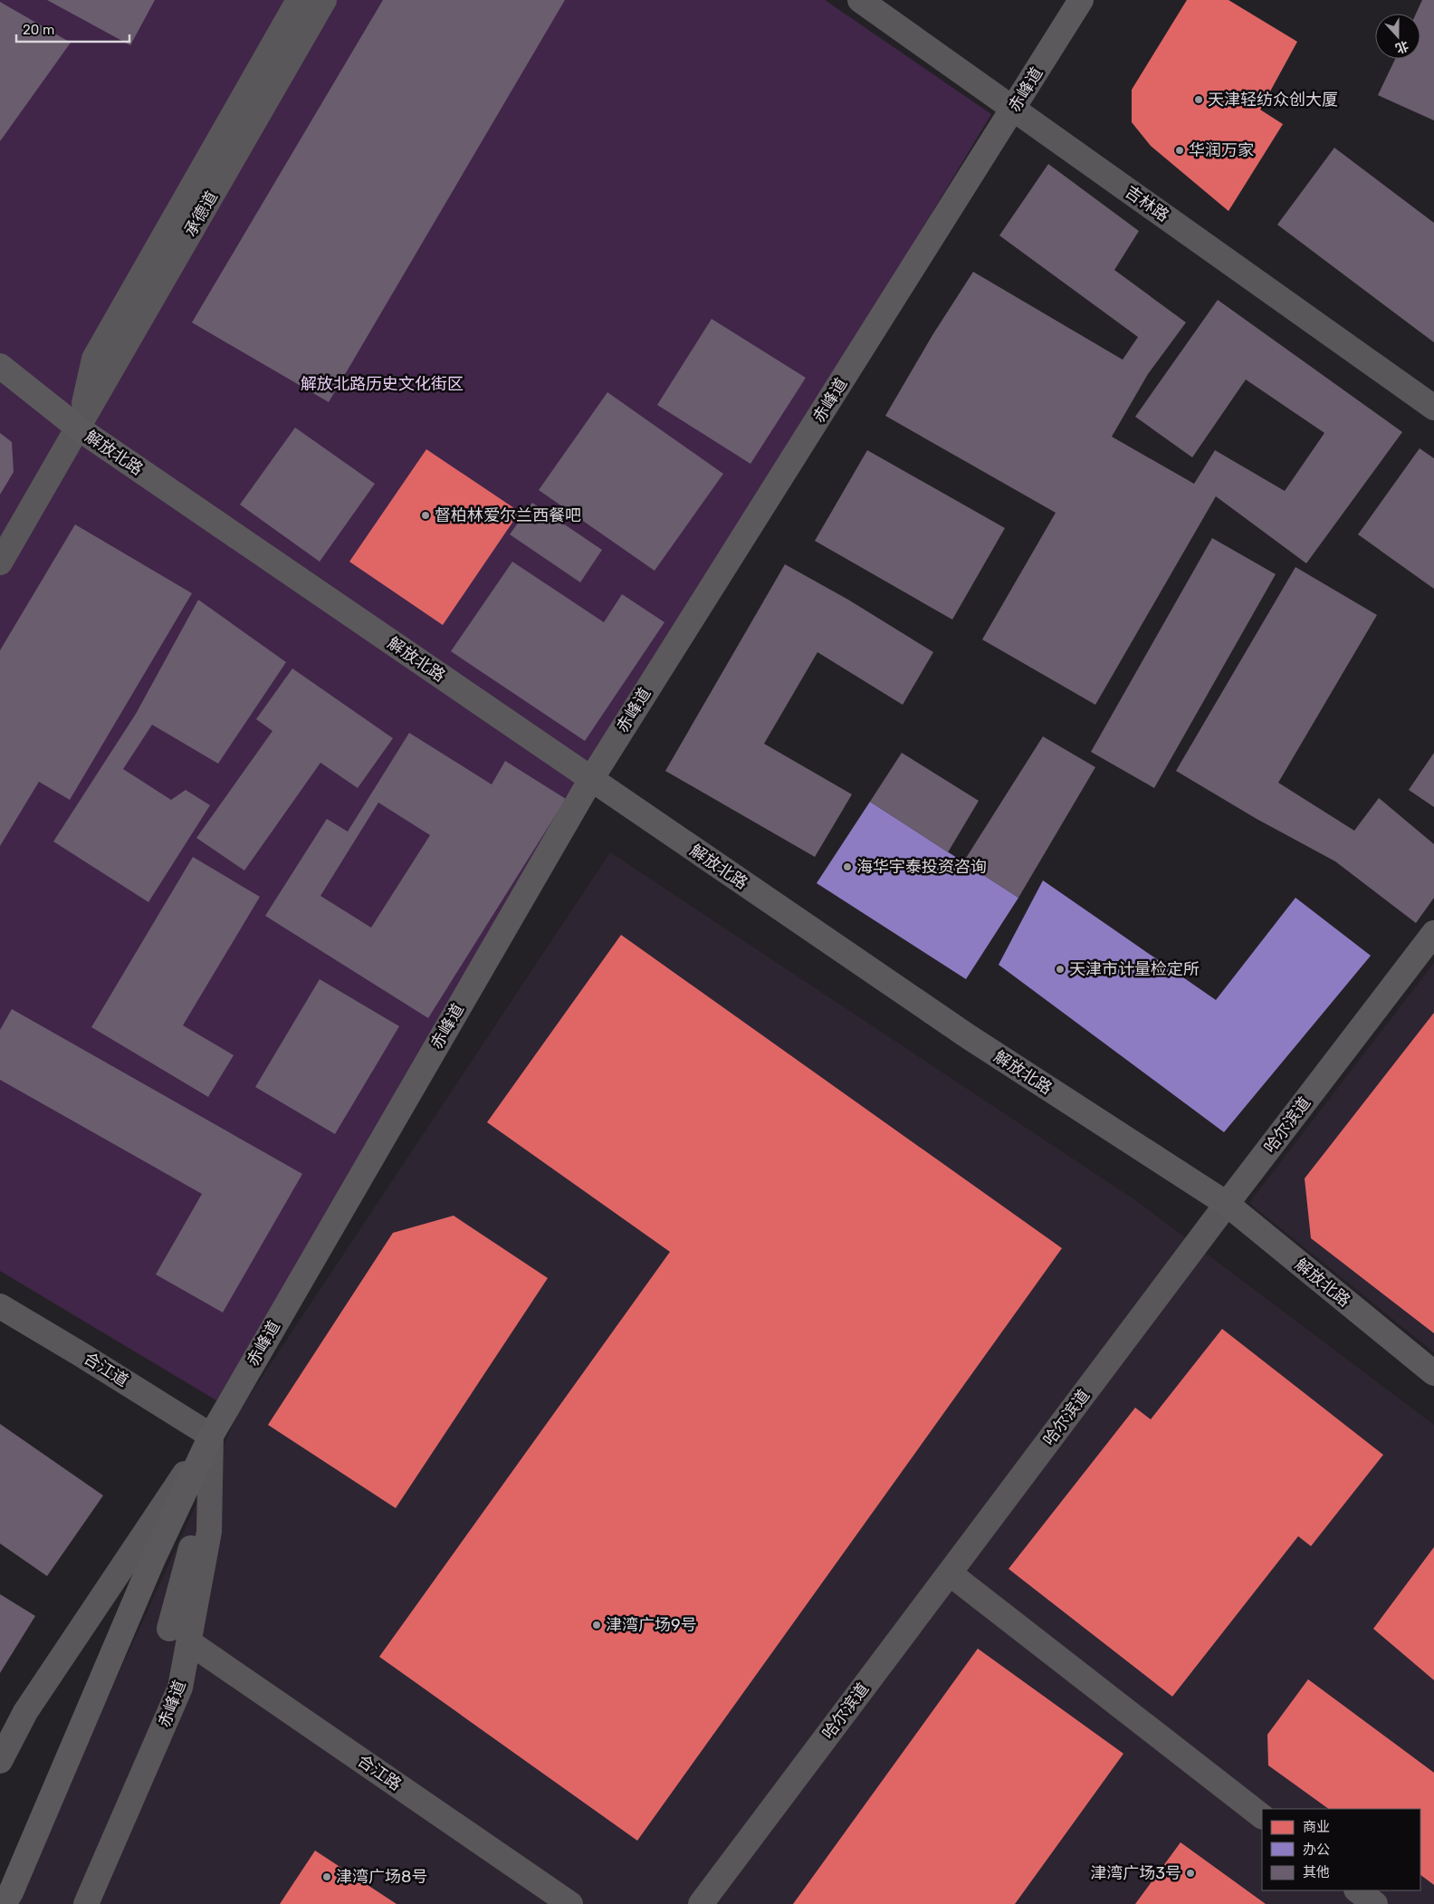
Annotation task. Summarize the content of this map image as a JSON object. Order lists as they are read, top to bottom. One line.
{"streets":{"main road":["赤峰道","解放北路","哈尔滨道"],"street":["吉林路","承德道","合江道","合江路"]},"crossings":[["赤峰道","吉林路"],["赤峰道","解放北路"],["赤峰道","合江道"],["赤峰道","合江路"],["承德道","解放北路"],["解放北路","哈尔滨道"]],"parks":["解放北路历史文化街区"],"places":["天津轻纺众创大厦","华润万家","督柏林爱尔兰西餐吧","海华宇泰投资咨询","天津市计量检定所","津湾广场9号","津湾广场3号","津湾广场8号"],"legend":["商业","办公","其他"],"scale_bar":"20 m","north":"bottom"}
